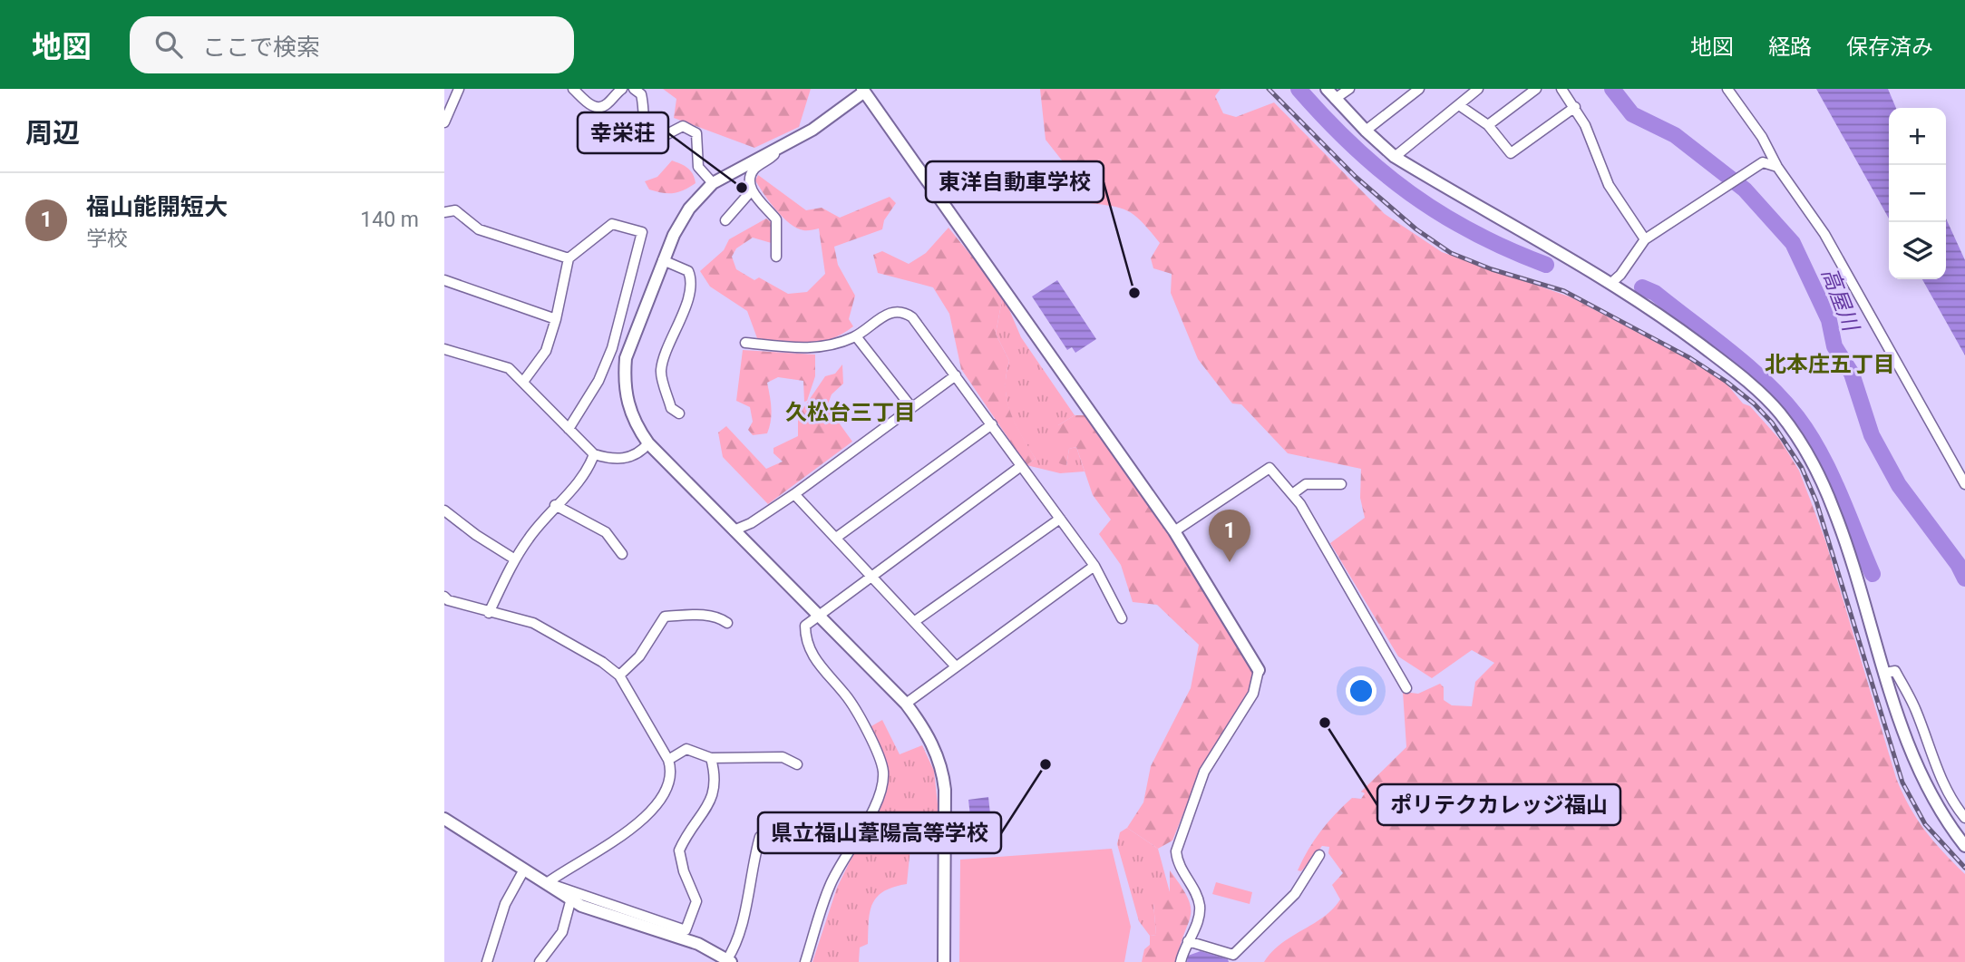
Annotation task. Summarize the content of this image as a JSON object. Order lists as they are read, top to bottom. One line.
{"districts":["北本庄五丁目","久松台三丁目"],"water":["高屋川"],"places":["幸栄荘","東洋自動車学校","ポリテクカレッジ福山","県立福山葦陽高等学校"],"page":{"header":"地図","search":"ここで検索","nav":["地図","経路","保存済み"],"heading":"周辺","map_buttons":["+","−"],"list":[{"mark":"1","name":"福山能開短大","note":"学校","value":"140 m"}],"pins":"1"}}
